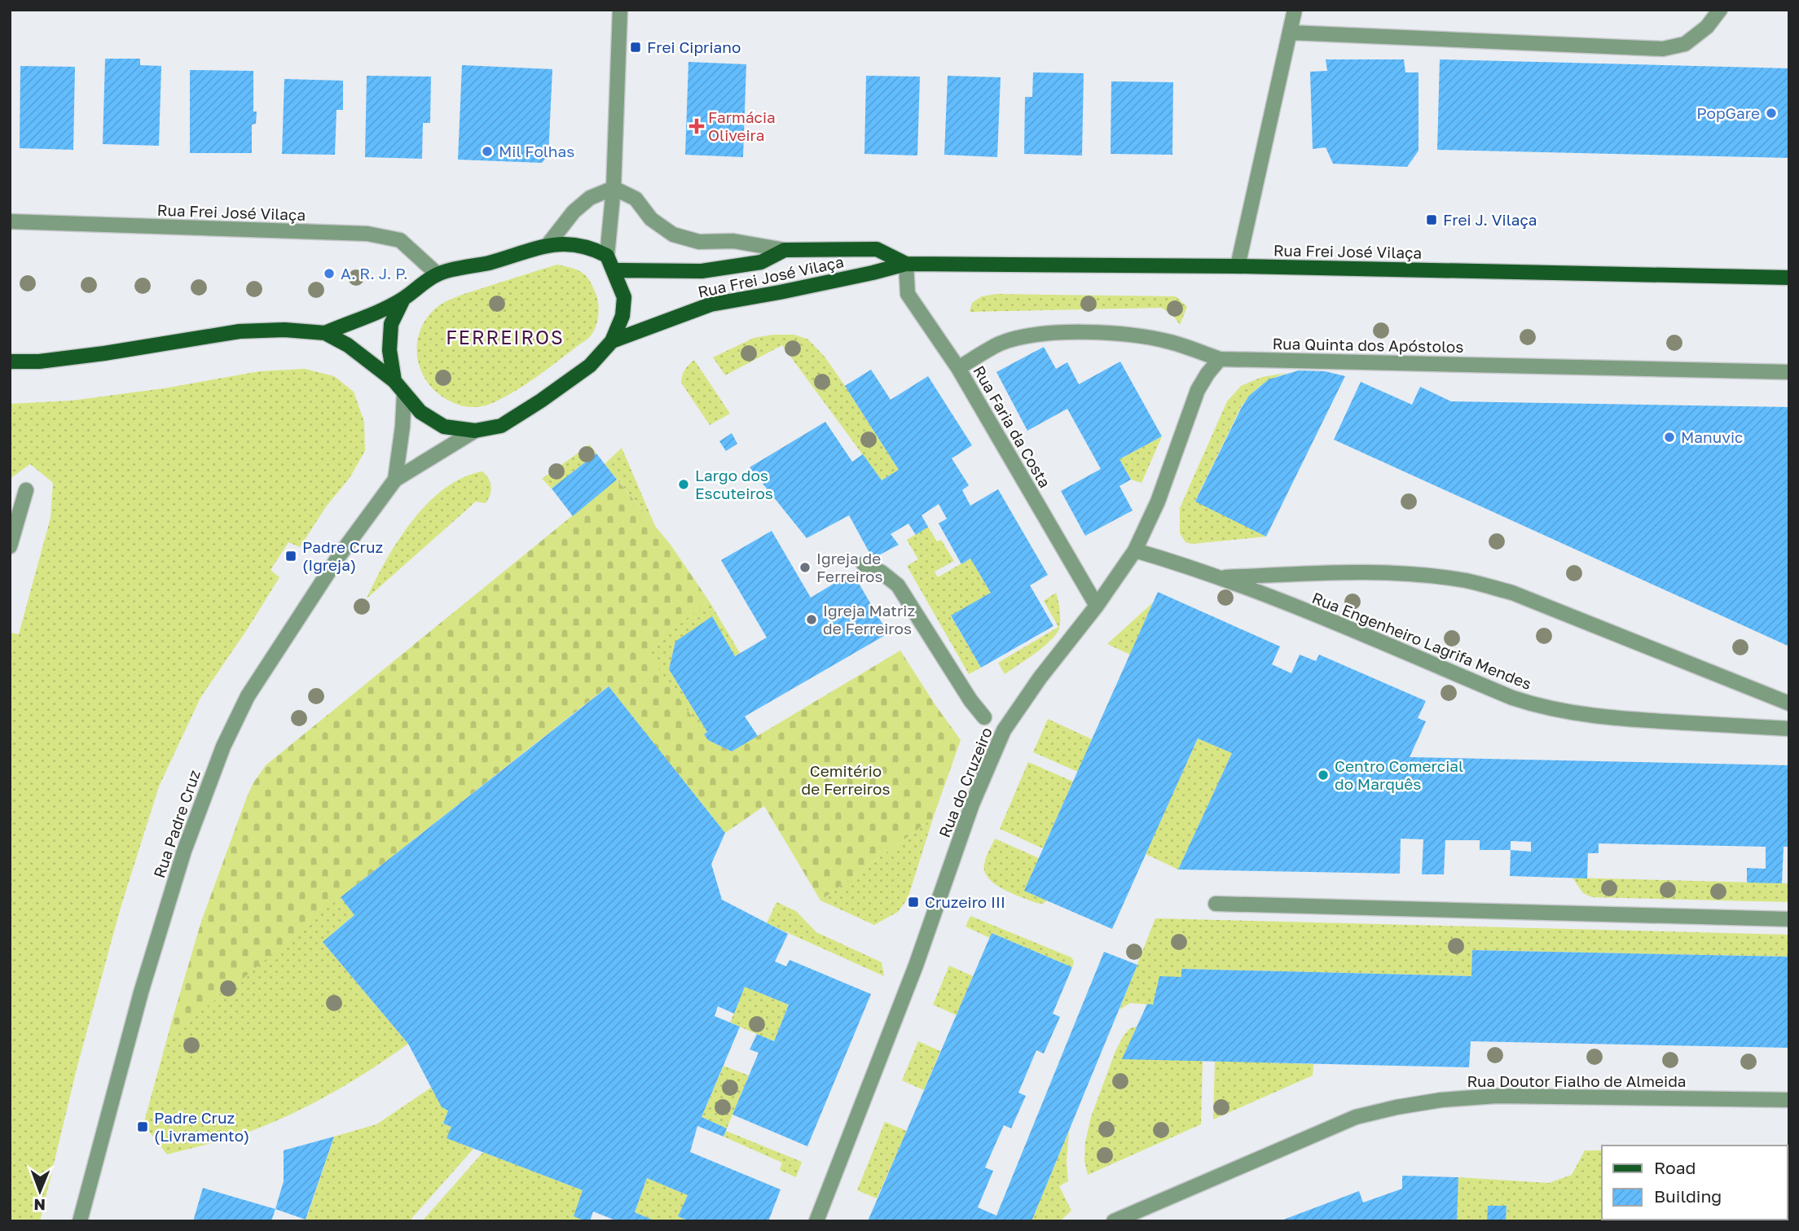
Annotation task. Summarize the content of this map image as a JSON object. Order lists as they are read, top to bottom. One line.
{"streets":{"main road":["Rua Frei José Vilaça"],"street":["Rua Quinta dos Apóstolos","Rua Faria da Costa","Rua Engenheiro Lagrifa Mendes","Rua do Cruzeiro","Rua Padre Cruz","Rua Doutor Fialho de Almeida"]},"crossings":[["Rua Frei José Vilaça","Rua Faria da Costa"],["Rua Frei José Vilaça","Rua Padre Cruz"],["Rua Quinta dos Apóstolos","Rua Faria da Costa"],["Rua Quinta dos Apóstolos","Rua do Cruzeiro"],["Rua Faria da Costa","Rua do Cruzeiro"],["Rua Engenheiro Lagrifa Mendes","Rua do Cruzeiro"]],"districts":["FERREIROS"],"parks":["Cemitério de Ferreiros"],"places":{"transit":["Frei Cipriano","Frei J. Vilaça","Padre Cruz (Igreja)","Cruzeiro III","Padre Cruz (Livramento)"],"other":["PopGare","Mil Folhas","A. R. J. P.","Manuvic","Largo dos Escuteiros","Igreja de Ferreiros","Igreja Matriz de Ferreiros","Centro Comercial do Marquês"],"health":["Farmácia Oliveira"]},"legend":["Road","Building"],"north":"bottom"}
